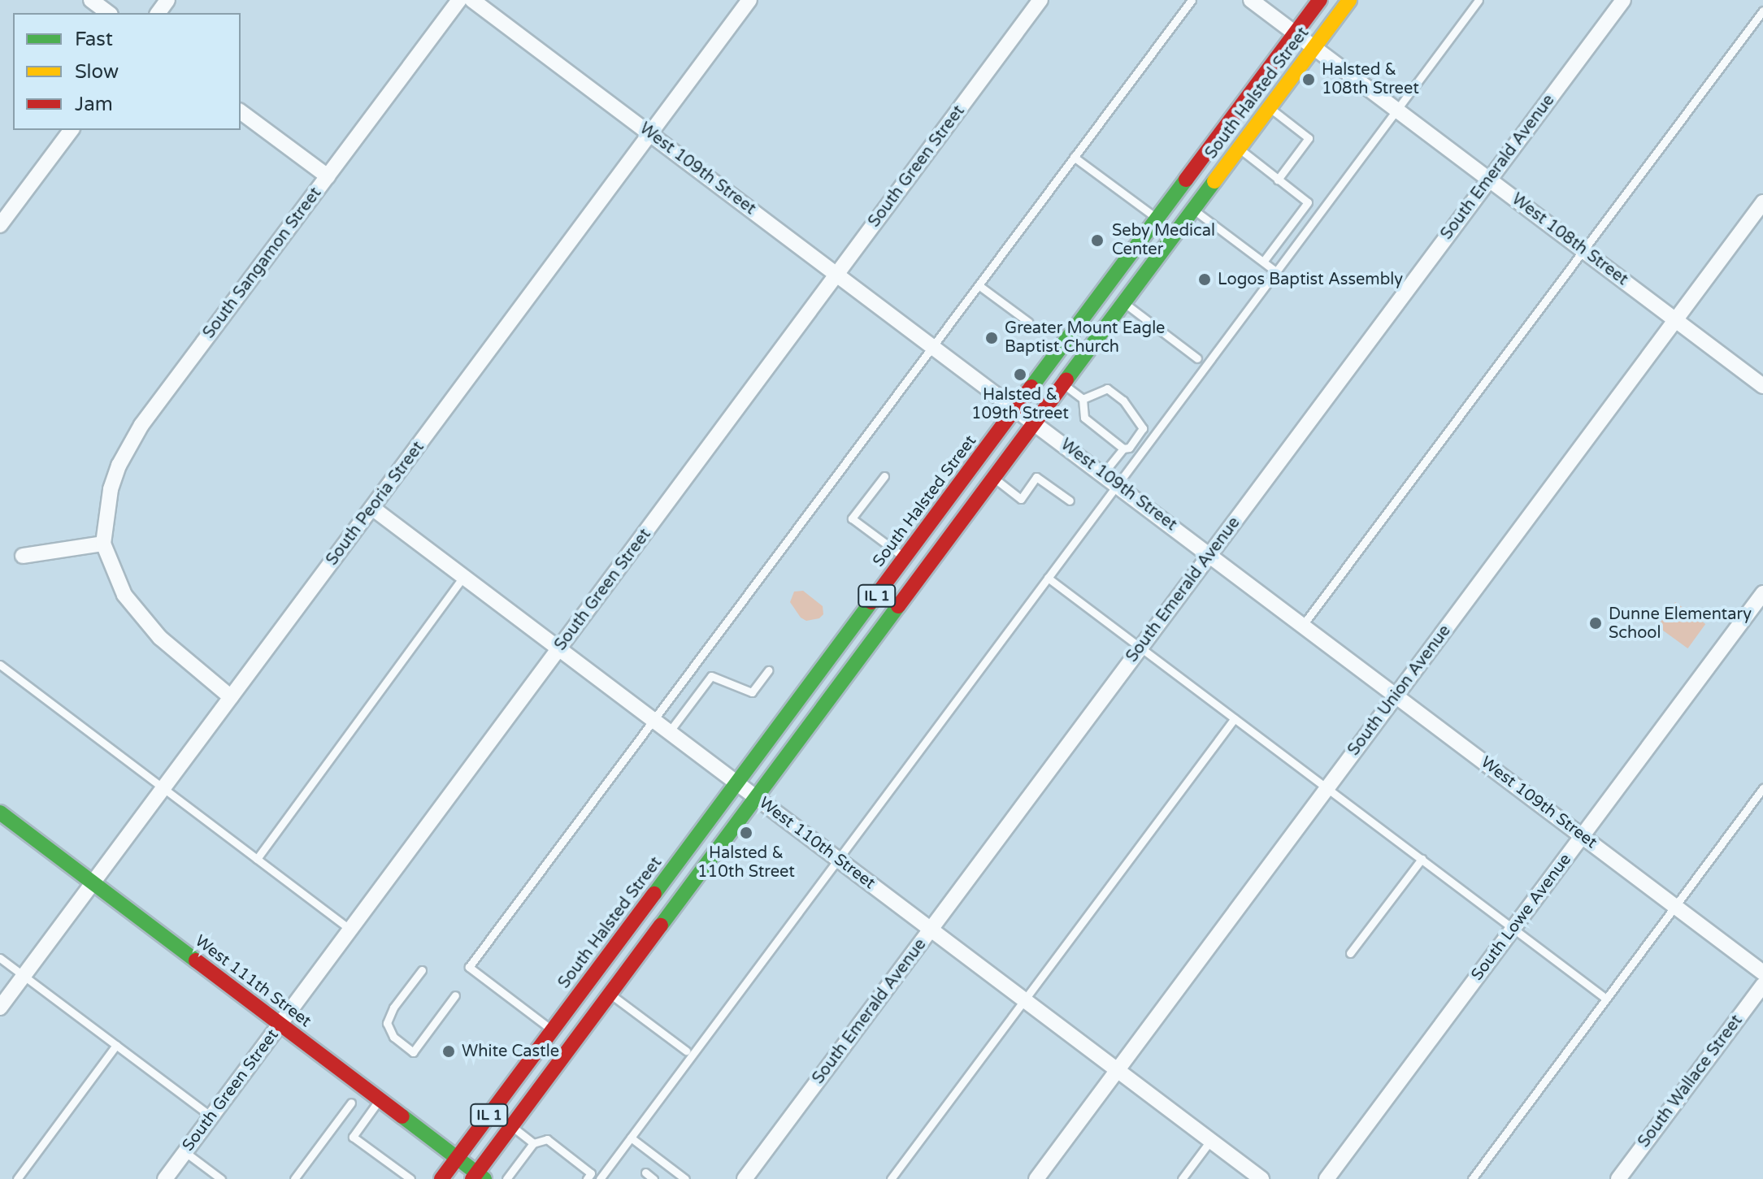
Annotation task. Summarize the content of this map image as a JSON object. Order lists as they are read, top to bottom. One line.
{"streets":{"main road":["South Halsted Street","IL 1","West 111th Street"],"street":["South Green Street","South Emerald Avenue","West 109th Street","West 108th Street","South Sangamon Street","South Peoria Street","South Union Avenue","West 110th Street","South Lowe Avenue","South Wallace Street"]},"crossings":[["South Halsted Street","West 109th Street"],["South Halsted Street","West 108th Street"],["South Halsted Street","West 110th Street"],["South Halsted Street","West 111th Street"],["South Green Street","West 109th Street"],["South Green Street","West 110th Street"],["South Green Street","West 111th Street"],["South Emerald Avenue","West 109th Street"],["South Emerald Avenue","West 108th Street"],["South Emerald Avenue","West 110th Street"],["West 109th Street","South Peoria Street"],["West 109th Street","South Union Avenue"],["West 109th Street","South Lowe Avenue"],["West 108th Street","South Union Avenue"],["South Sangamon Street","South Peoria Street"],["South Peoria Street","West 110th Street"],["South Peoria Street","West 111th Street"],["South Union Avenue","West 110th Street"]],"places":["Halsted & 108th Street","Seby Medical Center","Logos Baptist Assembly","Greater Mount Eagle Baptist Church","Halsted & 109th Street","Dunne Elementary School","Halsted & 110th Street","White Castle"],"legend":["Fast","Slow","Jam"]}
